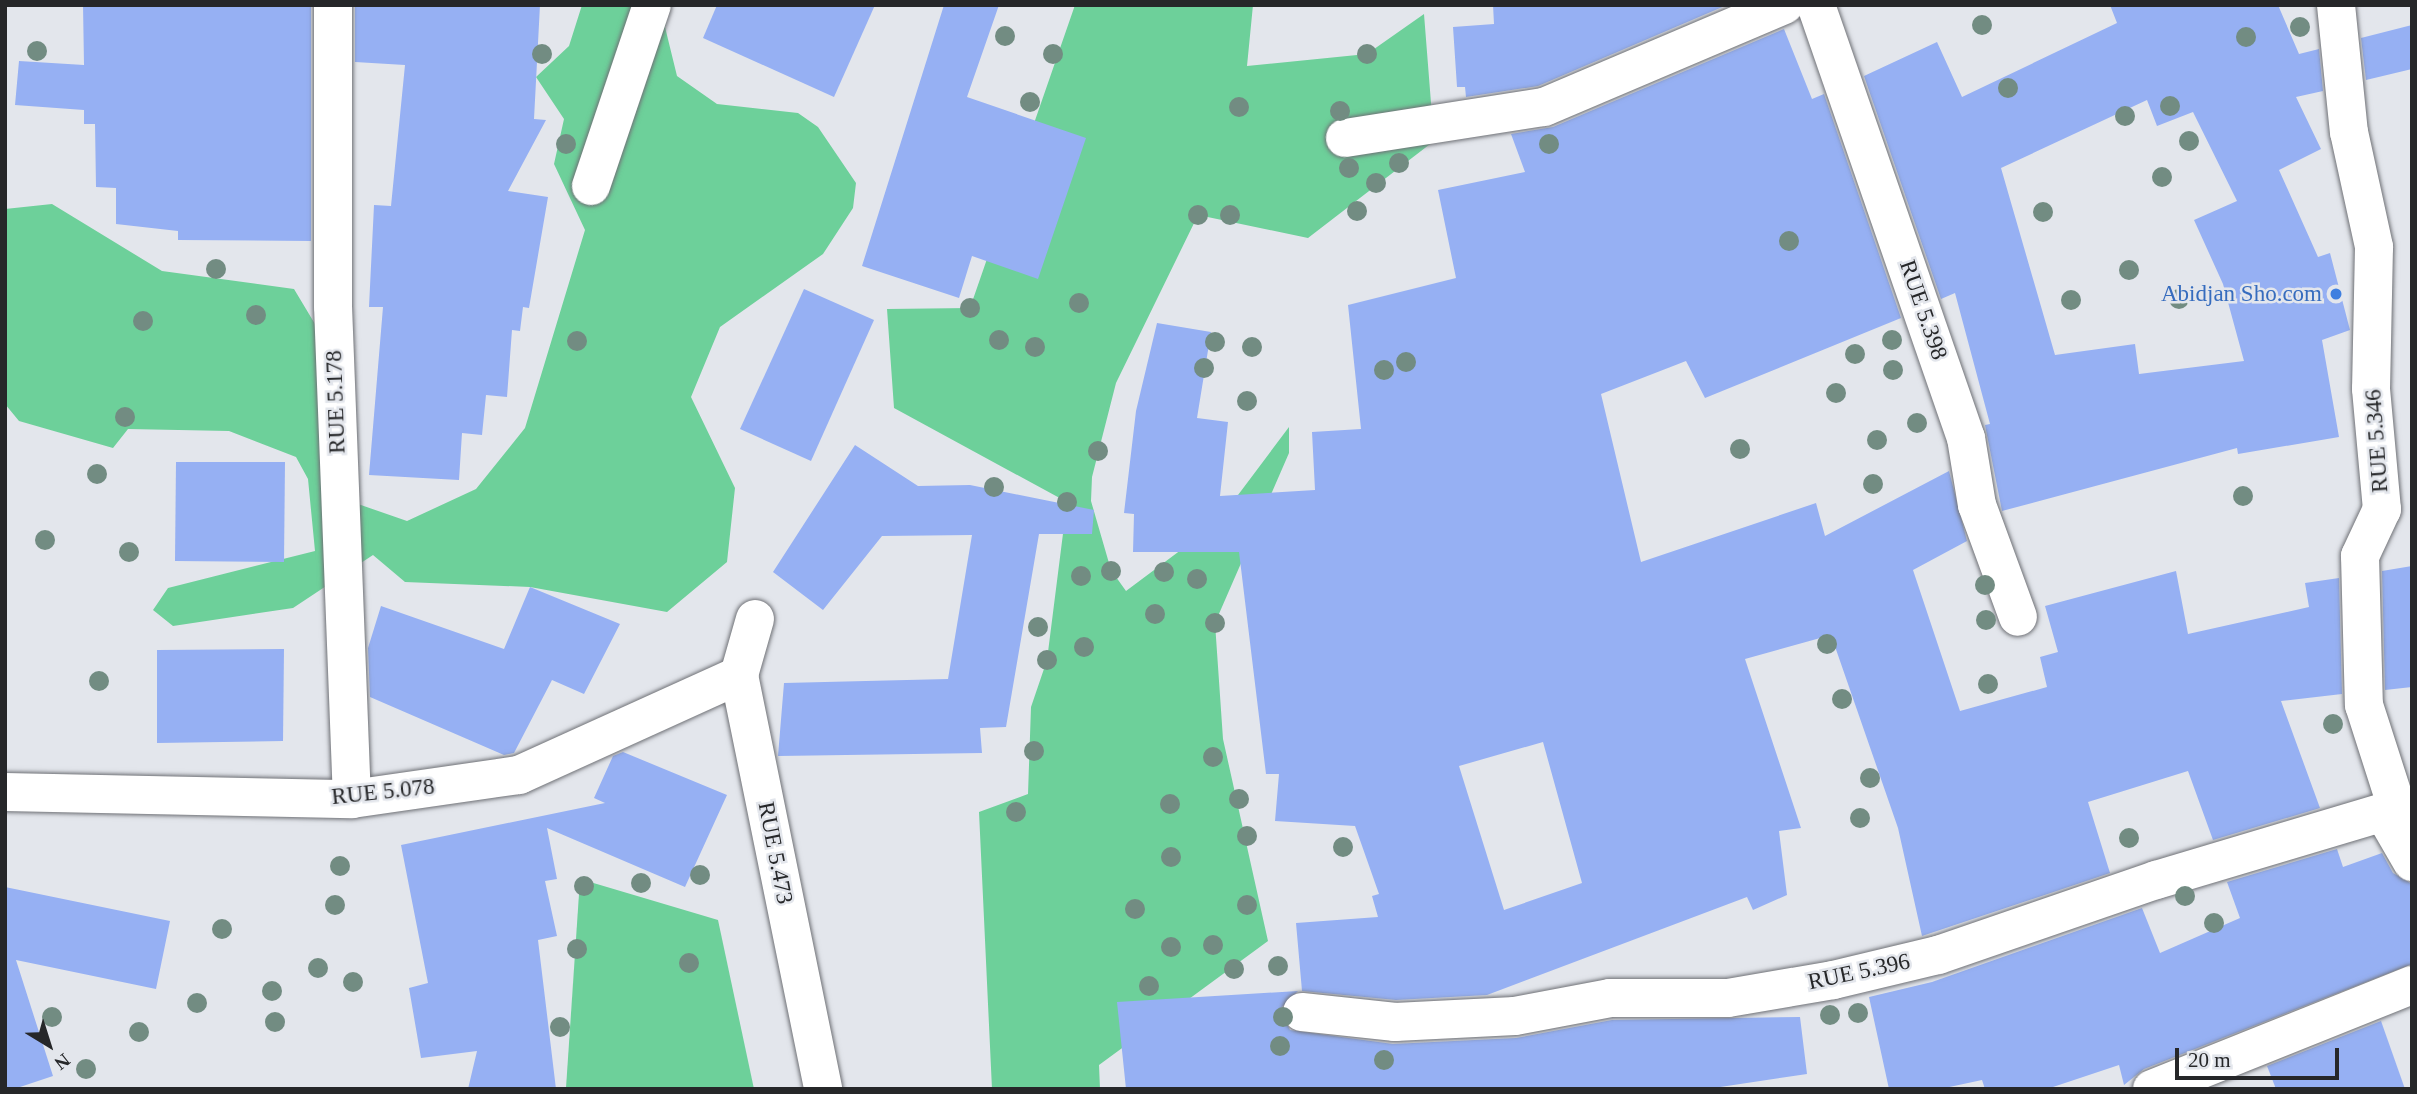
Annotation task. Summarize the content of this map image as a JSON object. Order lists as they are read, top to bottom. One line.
{"streets":{"street":["RUE 5.398","RUE 5.178","RUE 5.346","RUE 5.078","RUE 5.473","RUE 5.396"]},"crossings":[["RUE 5.178","RUE 5.078"],["RUE 5.346","RUE 5.396"],["RUE 5.078","RUE 5.473"]],"places":["Abidjan Sho.com"],"scale_bar":"20 m","north":"bottom right"}
